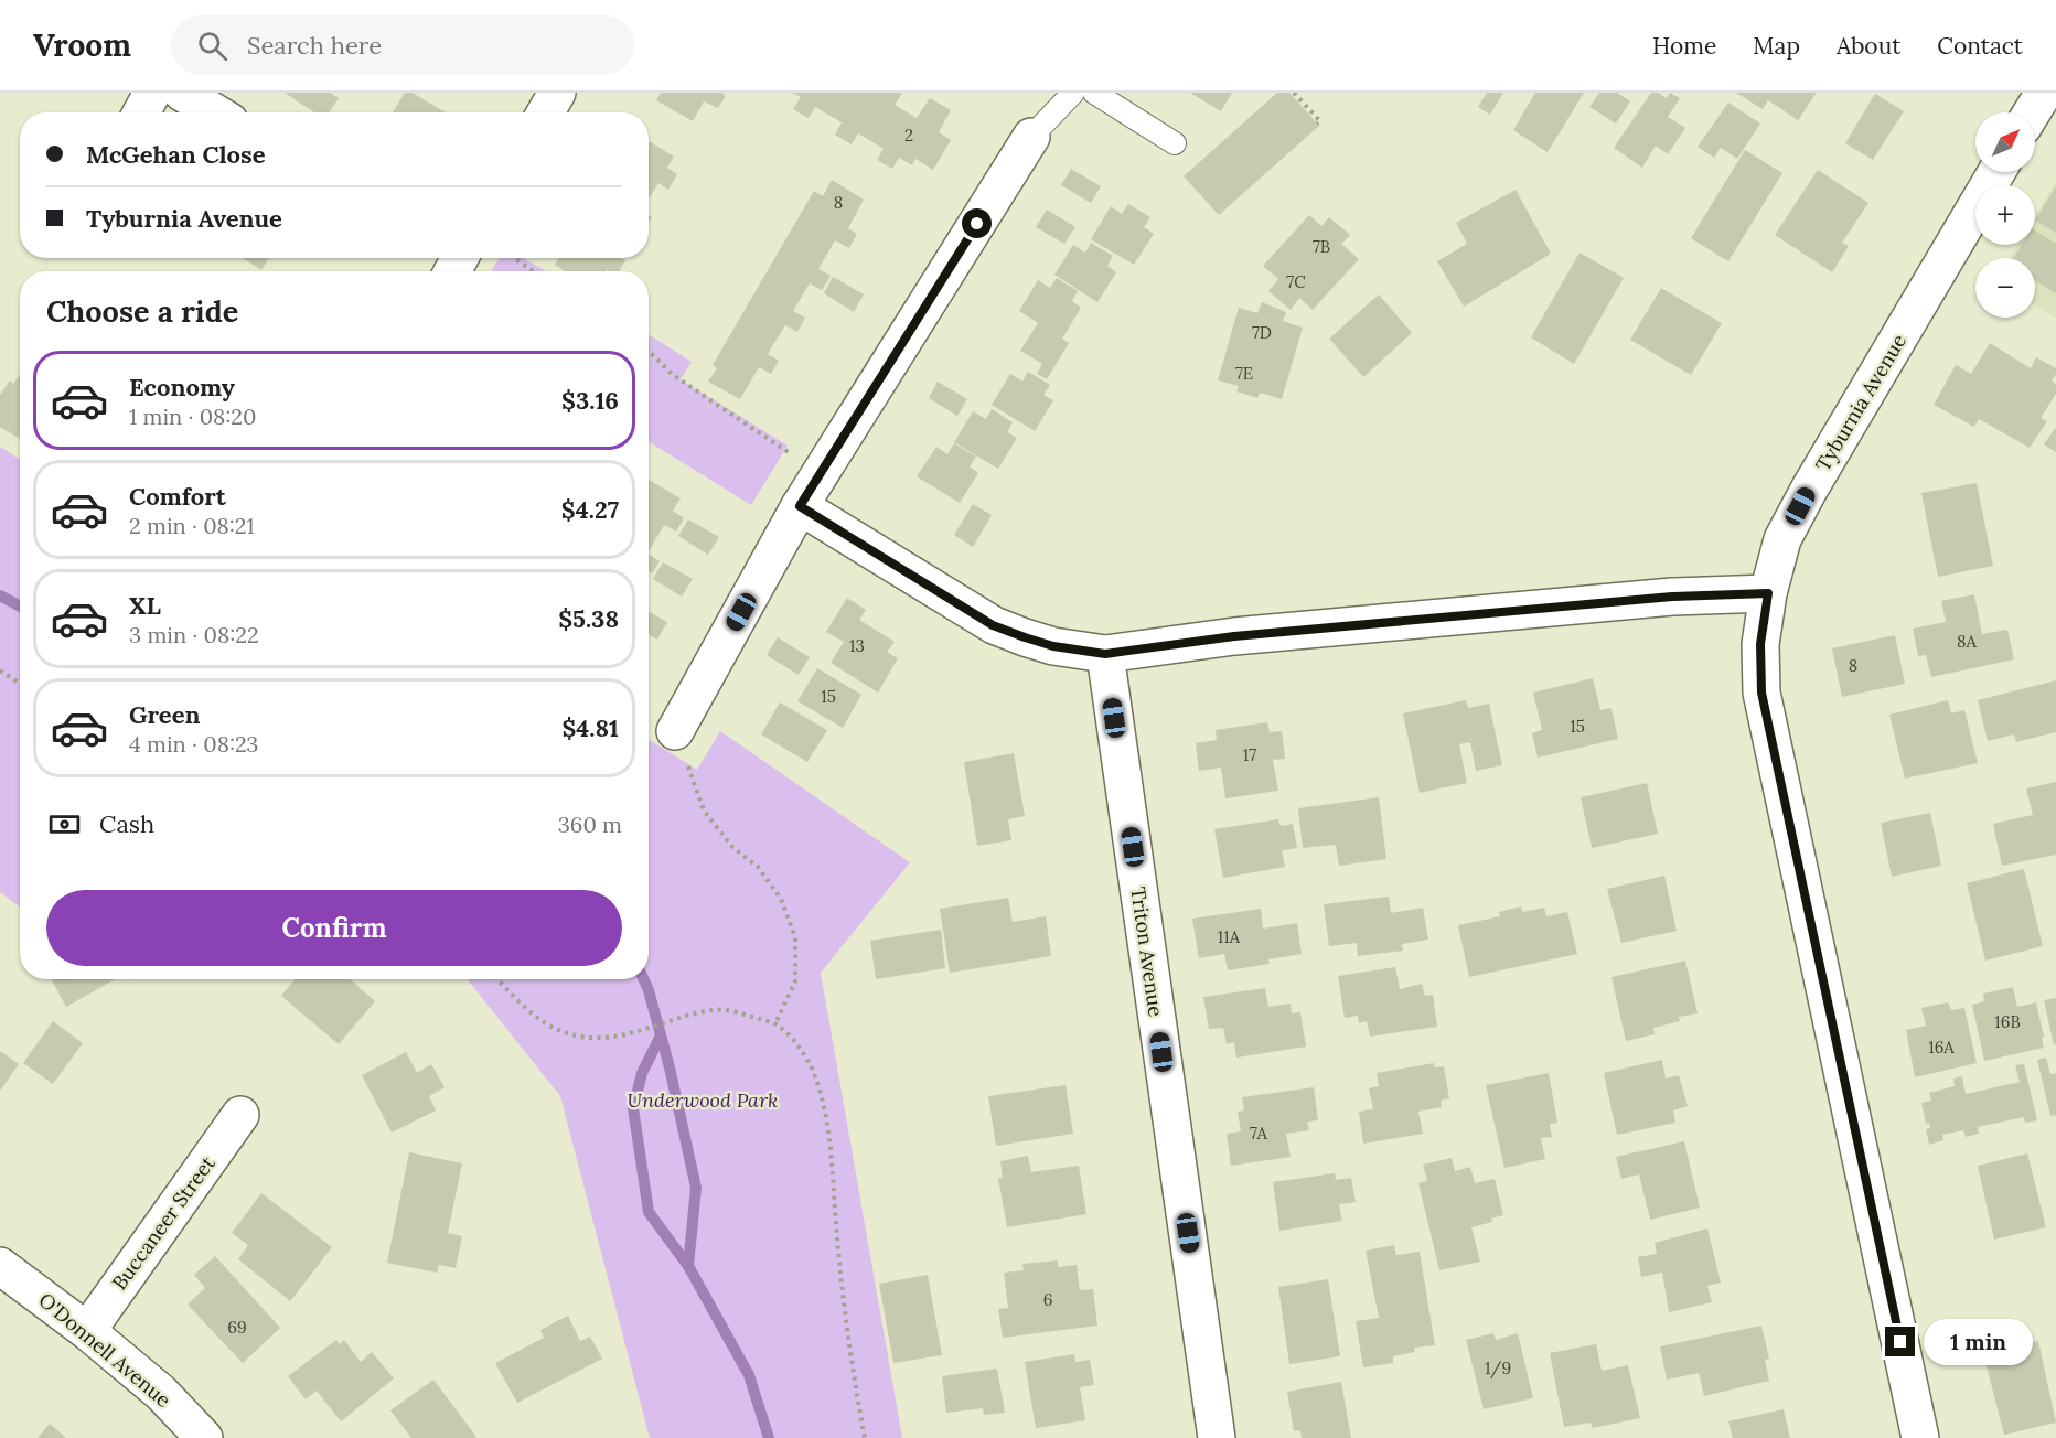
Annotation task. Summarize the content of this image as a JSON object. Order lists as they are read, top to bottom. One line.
{"streets":{"street":["Tyburnia Avenue","Triton Avenue","Buccaneer Street","O'Donnell Avenue"]},"crossings":[["Buccaneer Street","O'Donnell Avenue"]],"parks":["Underwood Park"],"house_numbers":["2","8","7B","7C","7D","7E","8A","13","8","15","15","17","11A","16B","16A","7A","6","69","1/9"],"north":"top right","page":{"header":"Vroom","search":"Search here","nav":["Home","Map","About","Contact"],"map_buttons":["+","−"],"banner":["McGehan Close","Tyburnia Avenue"],"heading":"Choose a ride","list":[{"name":"Economy","note":"1 min · 08:20","value":"$3.16"},{"name":"Comfort","note":"2 min · 08:21","value":"$4.27"},{"name":"XL","note":"3 min · 08:22","value":"$5.38"},{"name":"Green","note":"4 min · 08:23","value":"$4.81"}],"pay":["Cash","360 m"],"buttons":"Confirm","bubble":"1 min"}}
